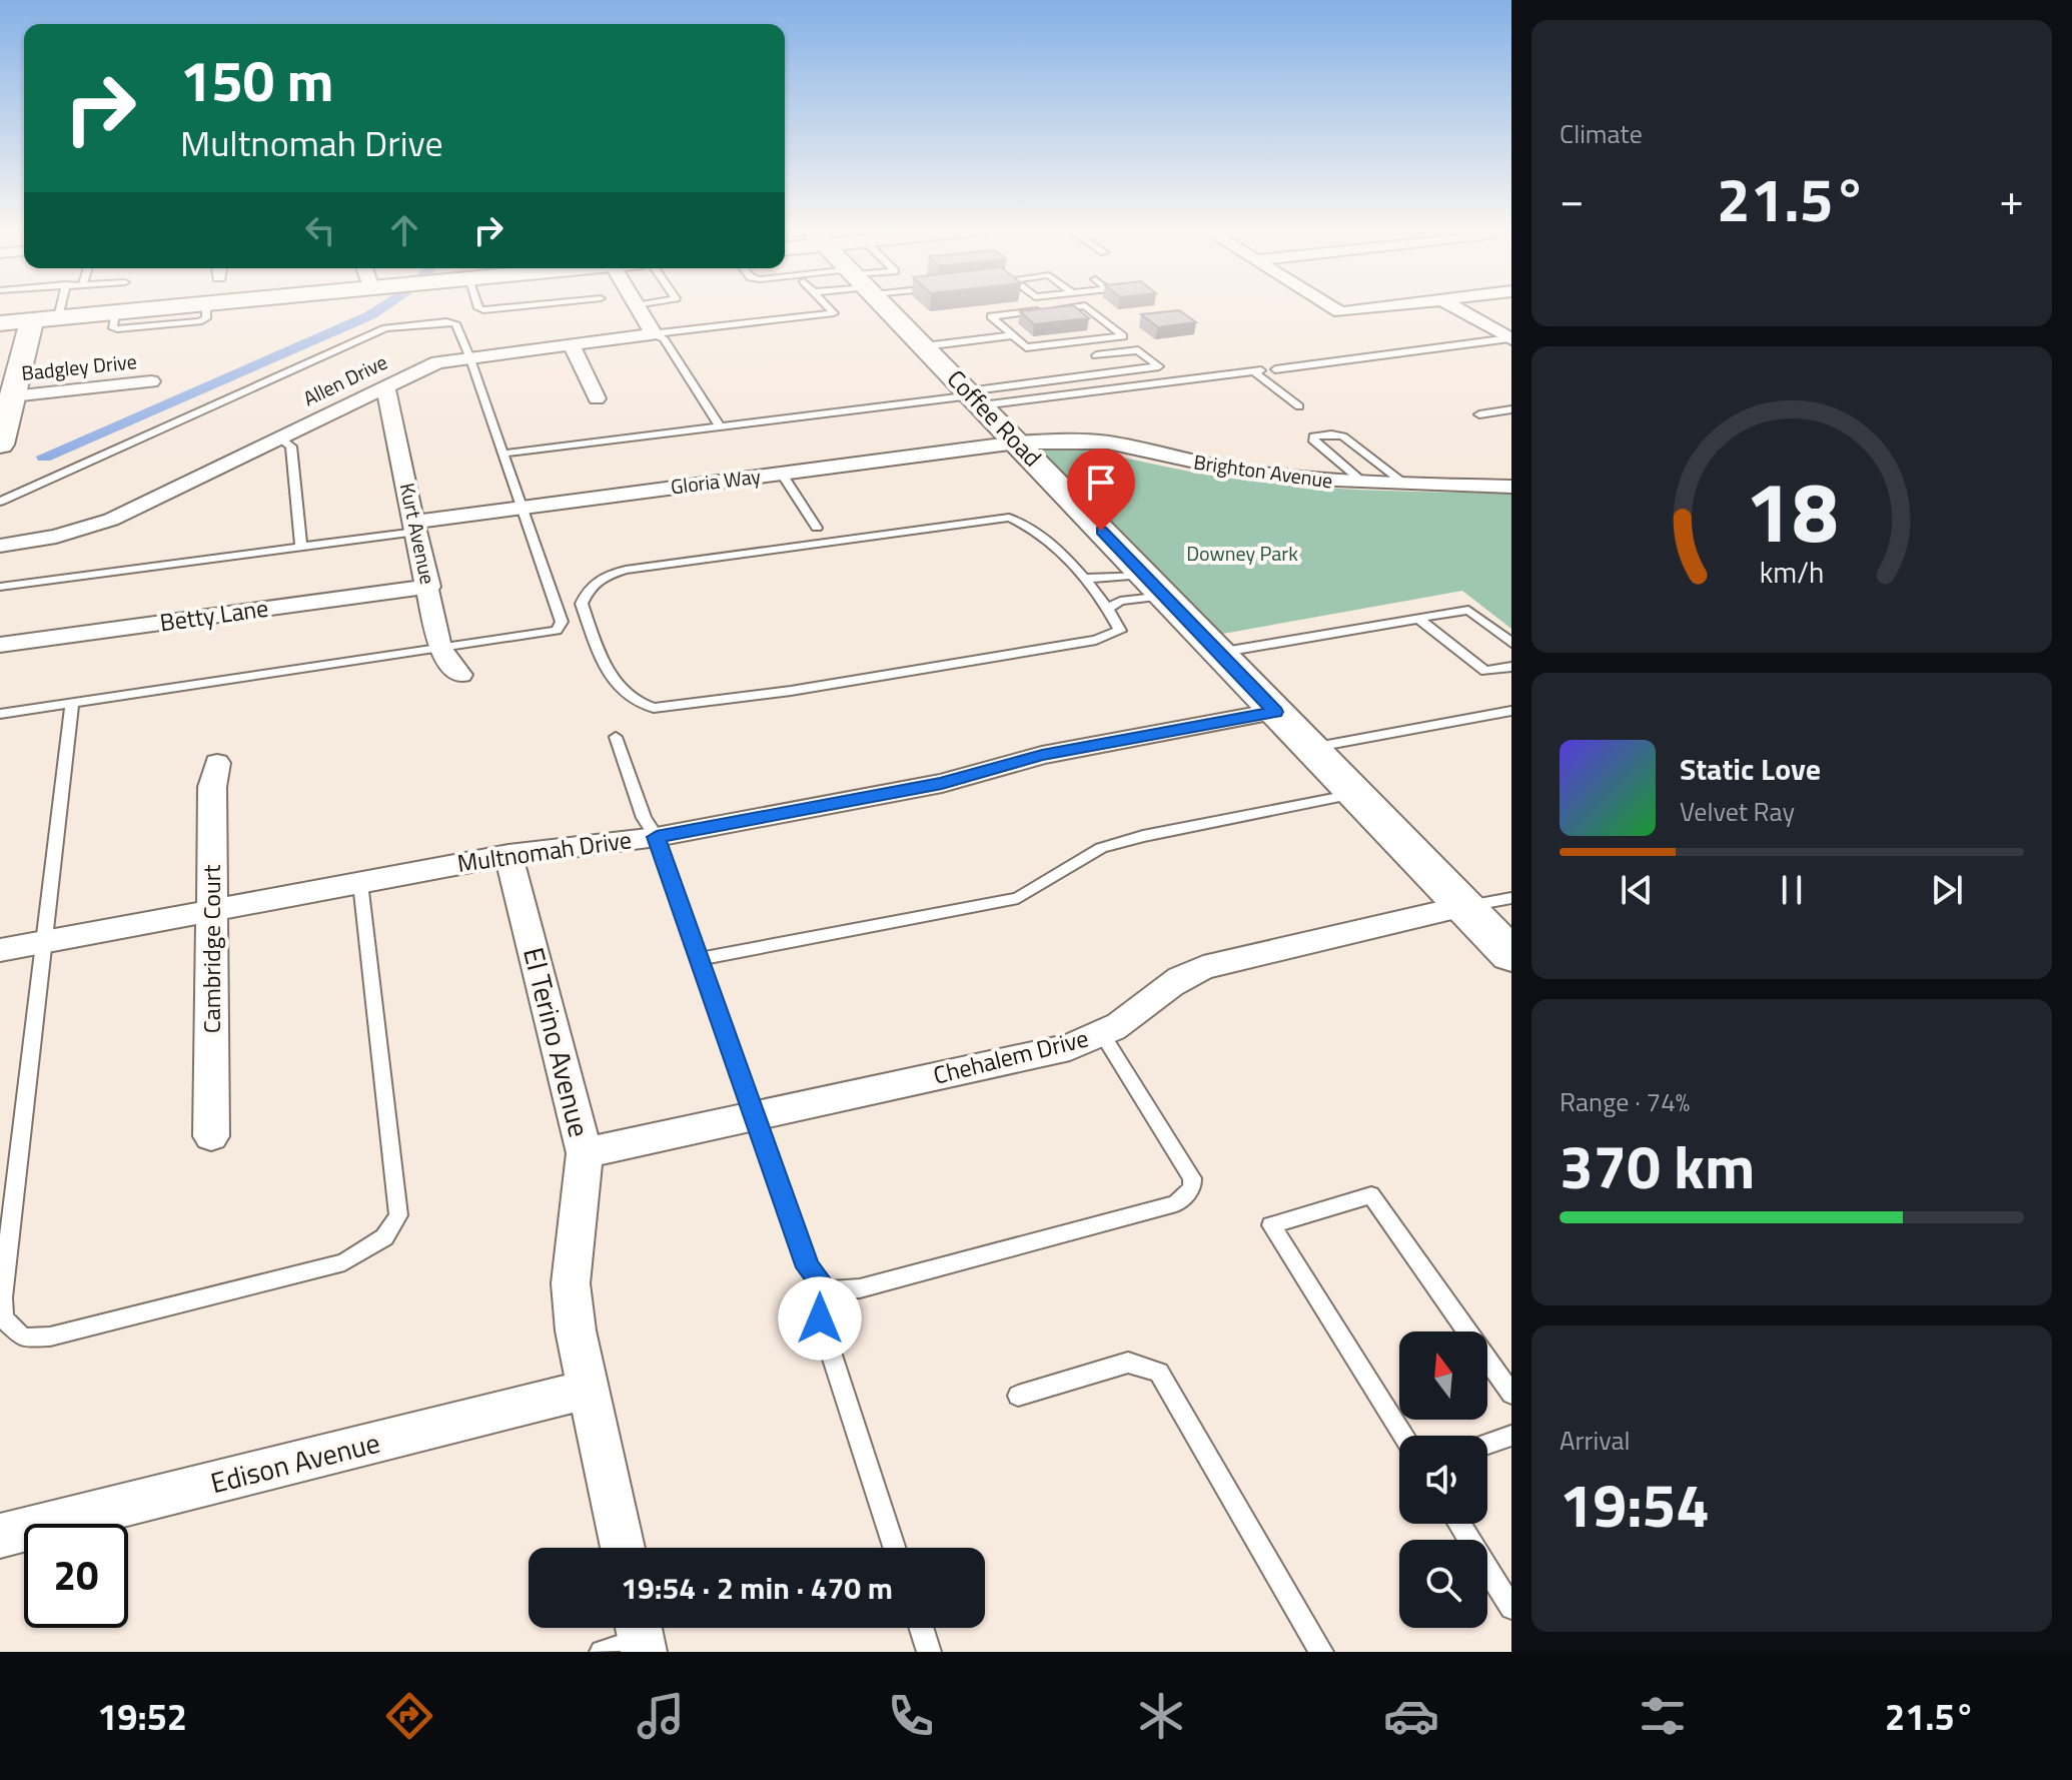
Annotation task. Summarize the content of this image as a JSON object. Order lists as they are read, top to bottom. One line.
{"streets":{"street":["Badgley Drive","Allen Drive","Coffee Road","Brighton Avenue","Gloria Way","Kurt Avenue","Betty Lane","Multnomah Drive","Cambridge Court","El Terino Avenue","Chehalem Drive","Edison Avenue"]},"crossings":[["Allen Drive","Kurt Avenue"],["Coffee Road","Brighton Avenue"],["Coffee Road","Gloria Way"],["Coffee Road","Multnomah Drive"],["Coffee Road","Chehalem Drive"],["Brighton Avenue","Gloria Way"],["Gloria Way","Kurt Avenue"],["Kurt Avenue","Betty Lane"],["Multnomah Drive","Cambridge Court"],["Multnomah Drive","El Terino Avenue"],["El Terino Avenue","Chehalem Drive"],["El Terino Avenue","Edison Avenue"]],"parks":["Downey Park"],"north":"top","page":{"tile":["Climate",["Range · 74%","370 km"],["Arrival","19:54"]],"turn":["150 m","Multnomah Drive"],"heat":["−","21.5°","+"],"song":["Static Love","Velvet Ray"],"limit":"20","trip":"19:54 · 2 min · 470 m","tabs":["19:52","21.5°"],"gauge":["18","km/h"]}}
